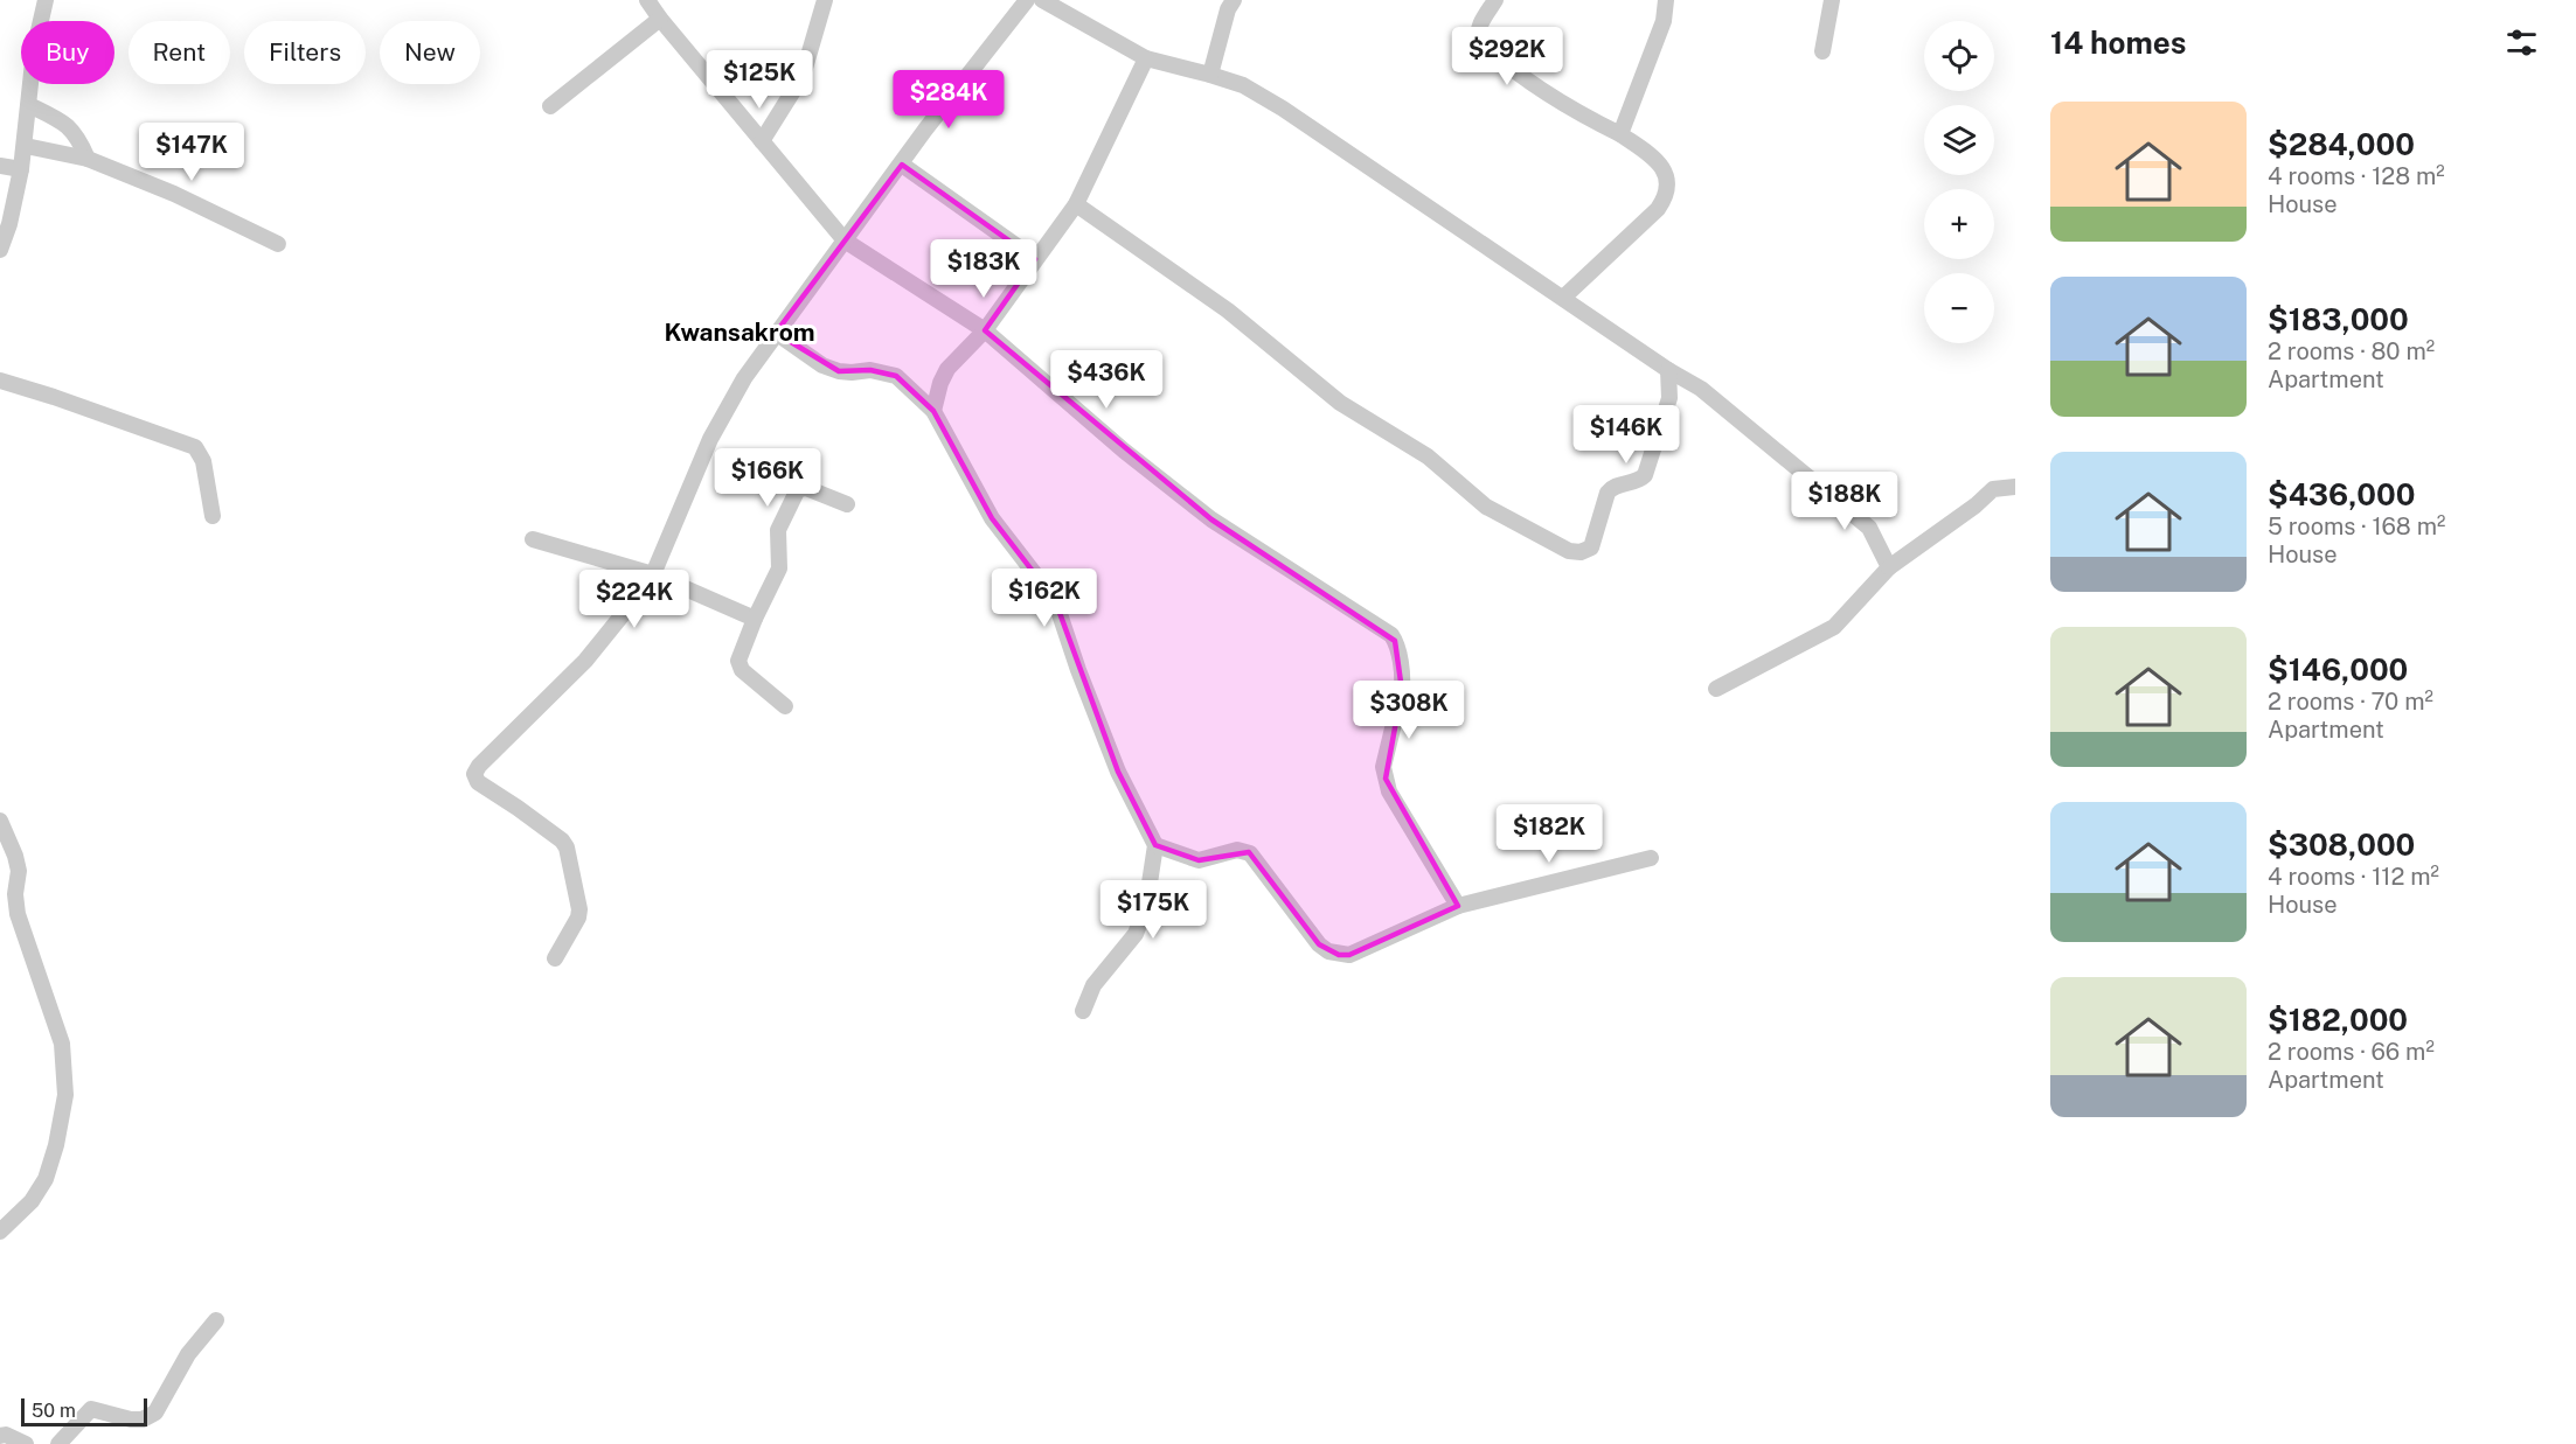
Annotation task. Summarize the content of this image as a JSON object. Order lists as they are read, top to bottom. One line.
{"districts":["Kwansakrom"],"scale_bar":"50 m","page":{"heading":"14 homes","map_buttons":["+","−"],"chip":["Buy","Rent","Filters","New"],"price":["$292K","$125K","$284K","$147K","$183K","$436K","$146K","$166K","$188K","$162K","$224K","$308K","$182K","$175K"],"list":[{"name":"$284,000","note":"4 rooms · 128 m² · House"},{"name":"$183,000","note":"2 rooms · 80 m² · Apartment"},{"name":"$436,000","note":"5 rooms · 168 m² · House"},{"name":"$146,000","note":"2 rooms · 70 m² · Apartment"},{"name":"$308,000","note":"4 rooms · 112 m² · House"},{"name":"$182,000","note":"2 rooms · 66 m² · Apartment"}],"scale":"50 m"}}
